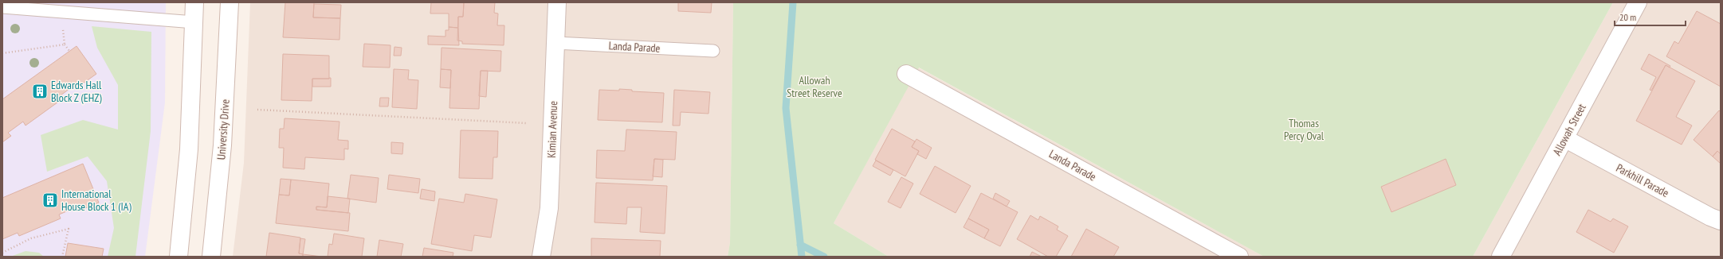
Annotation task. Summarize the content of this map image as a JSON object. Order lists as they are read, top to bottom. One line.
{"streets":{"street":["Landa Parade","University Drive","Kimian Avenue","Allowah Street","Parkhill Parade"]},"crossings":[["Landa Parade","Kimian Avenue"],["Allowah Street","Parkhill Parade"]],"parks":["Allowah Street Reserve","Thomas Percy Oval"],"places":{"building":["Edwards Hall Block Z (EHZ)","International House Block 1 (IA)"]},"scale_bar":"20 m"}
